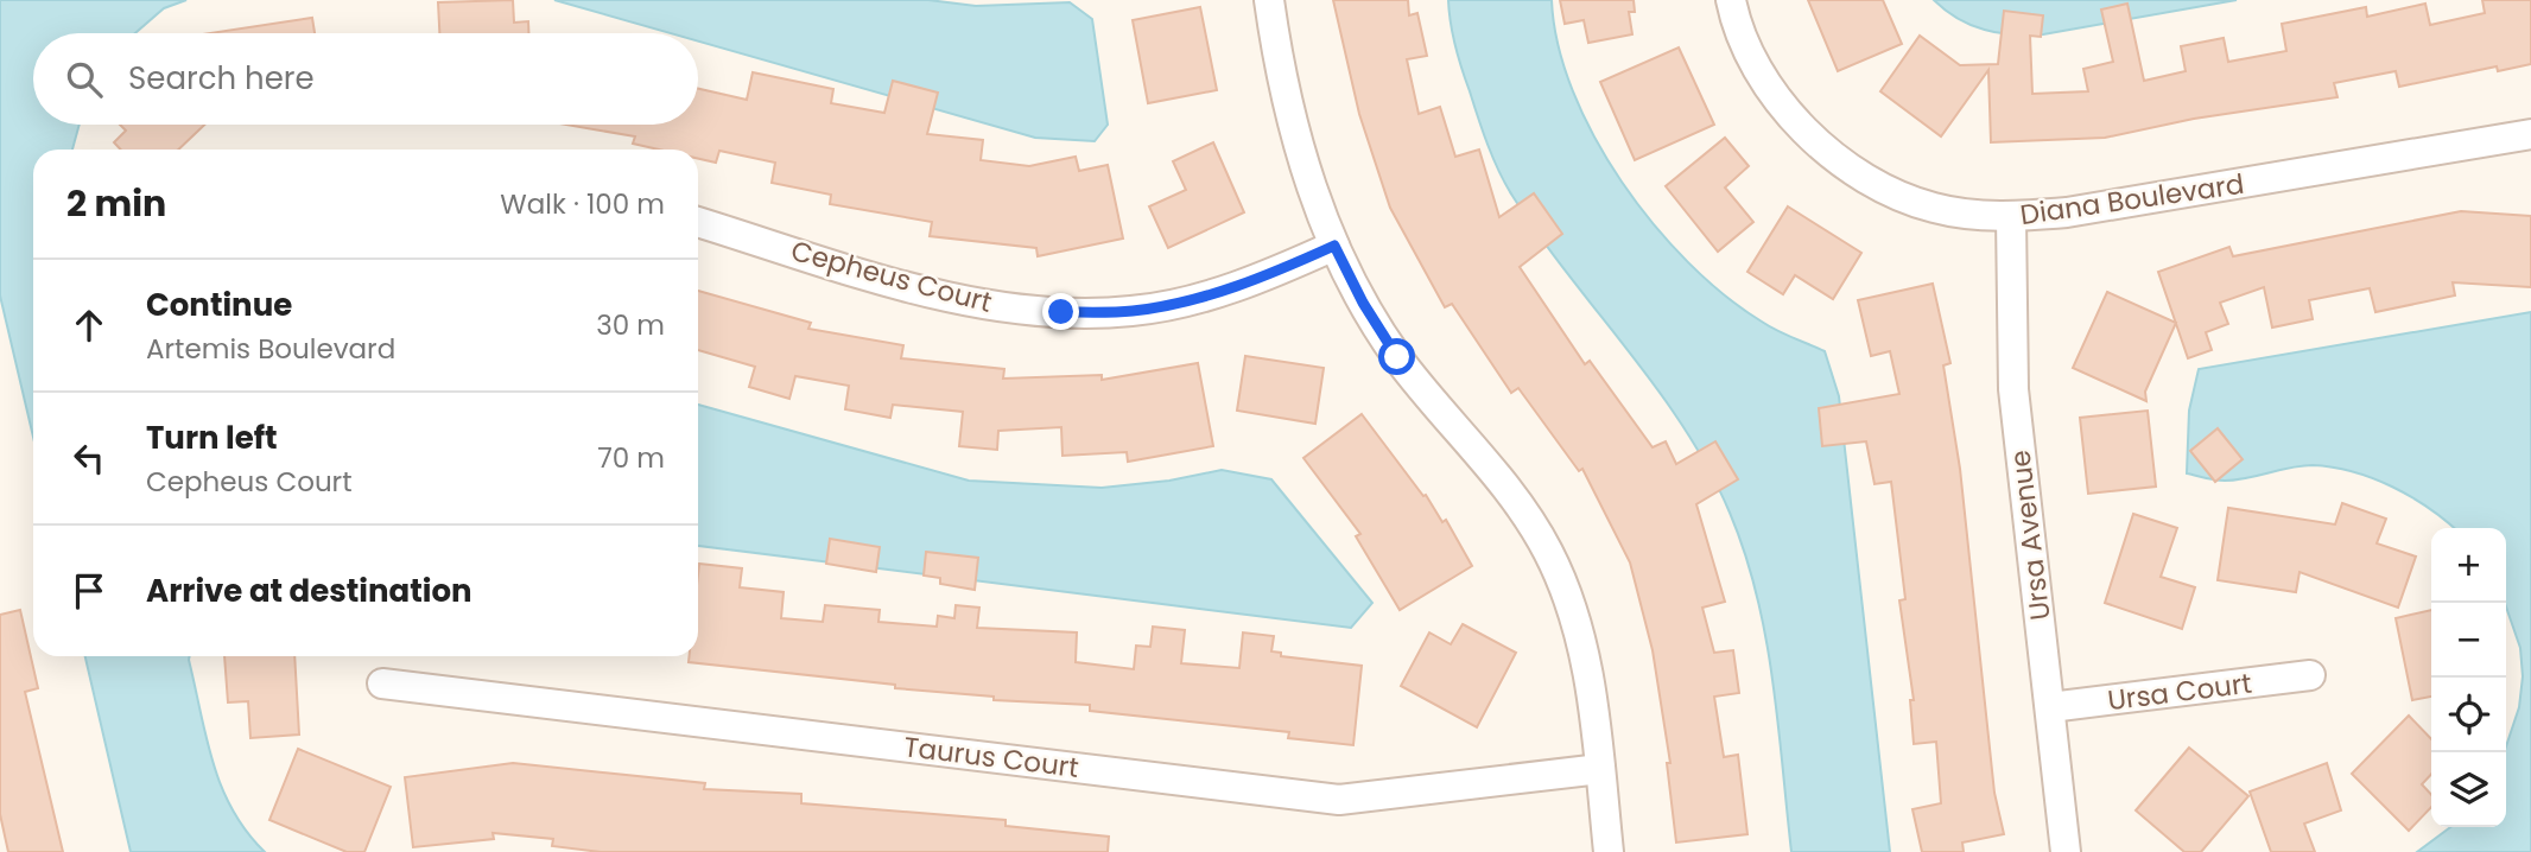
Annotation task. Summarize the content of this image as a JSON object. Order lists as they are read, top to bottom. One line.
{"streets":{"street":["Diana Boulevard","Cepheus Court","Ursa Avenue","Ursa Court","Taurus Court"]},"crossings":[["Diana Boulevard","Ursa Avenue"],["Ursa Avenue","Ursa Court"]],"page":{"search":"Search here","heading":["2 min","Walk · 100 m"],"list":[["Continue","Artemis Boulevard","30 m"],["Turn left","Cepheus Court","70 m"],"Arrive at destination"],"map_buttons":["+","−"]}}
